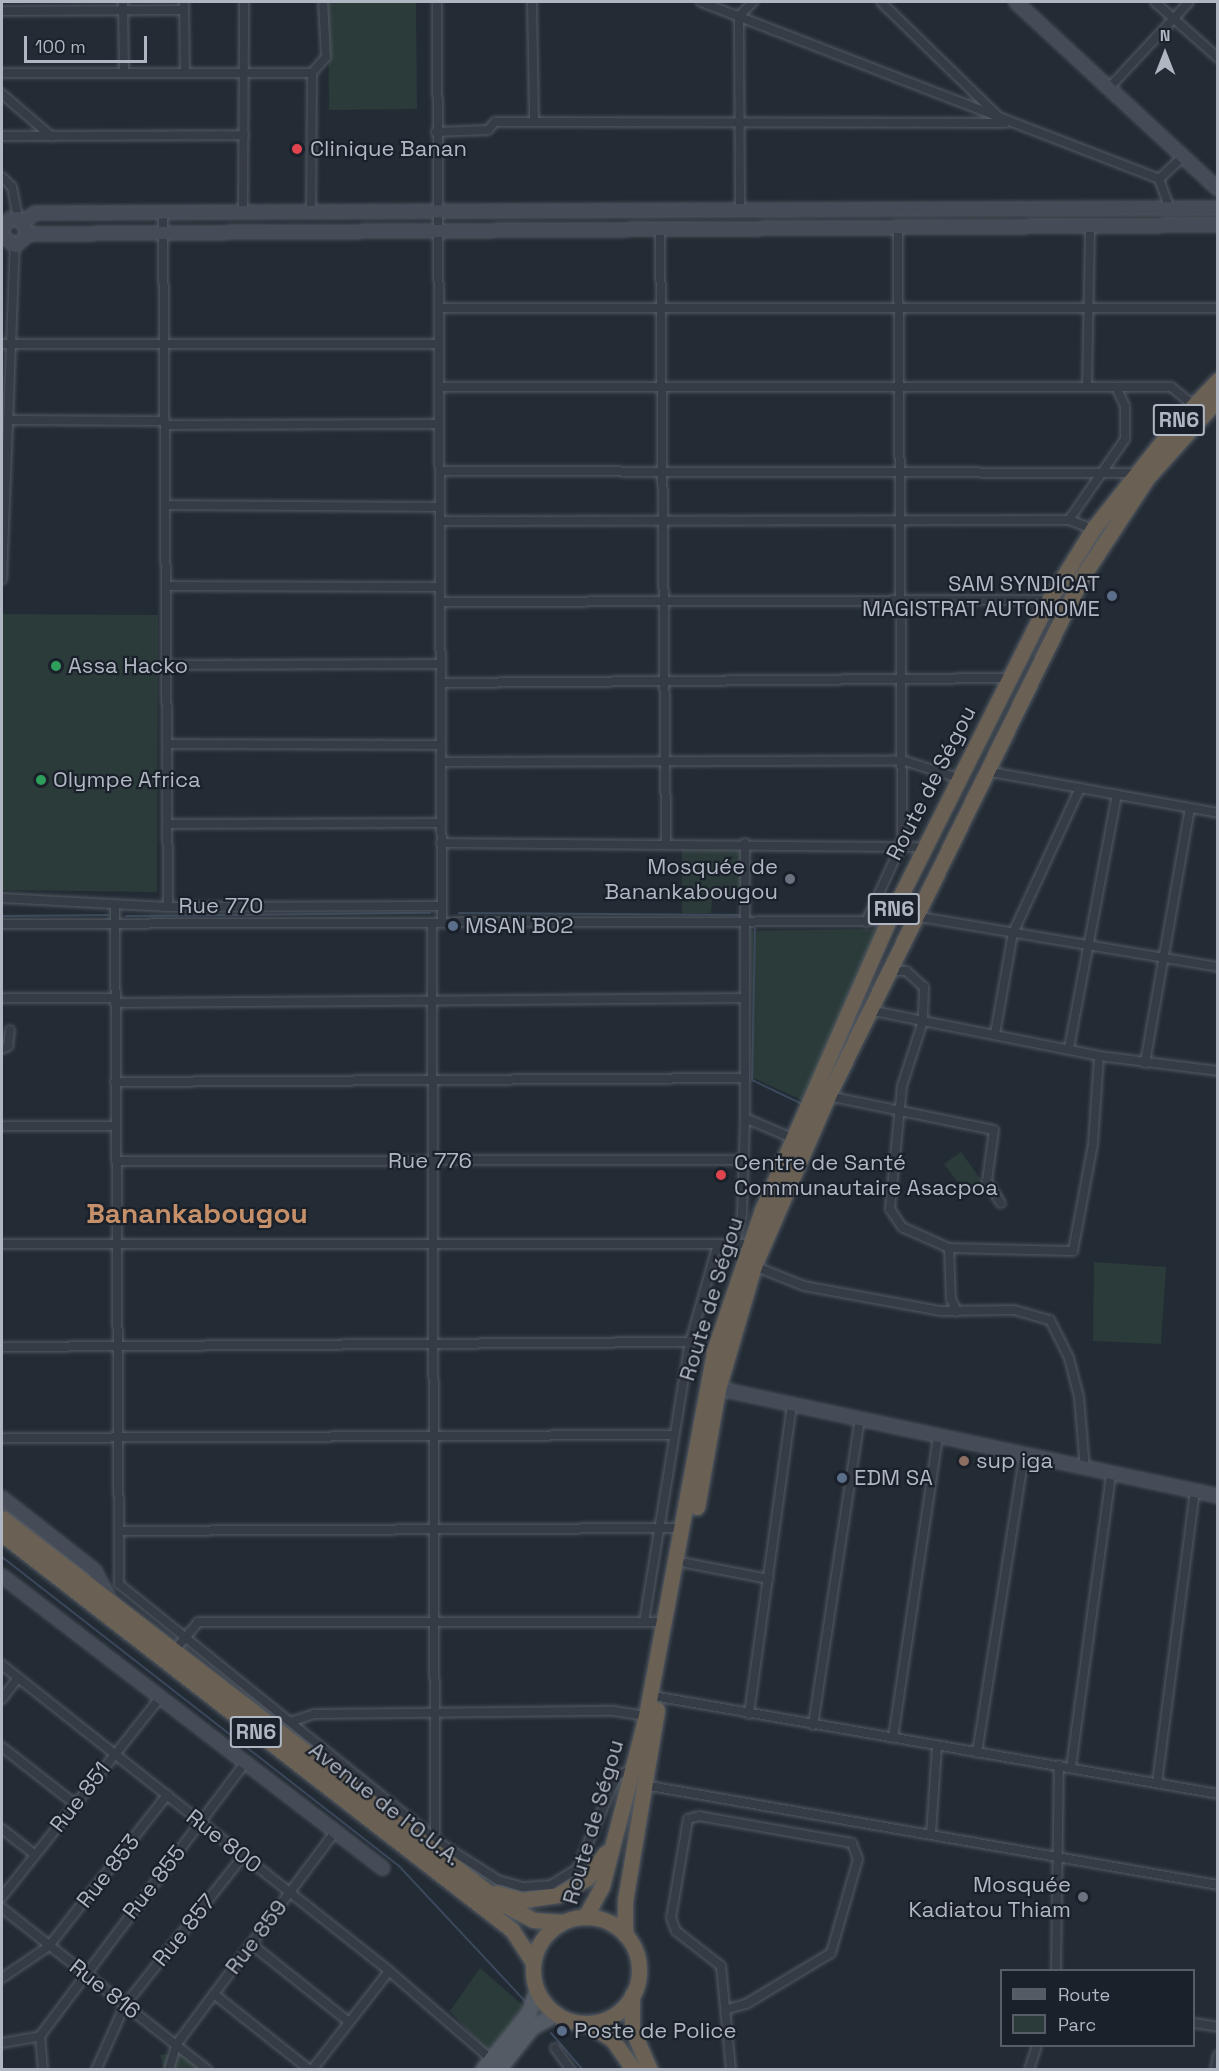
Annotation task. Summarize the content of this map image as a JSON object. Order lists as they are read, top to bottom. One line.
{"streets":{"highway":["RN6","Route de Ségou","Avenue de l'O.U.A."],"street":["Rue 770","Rue 776","Rue 851","Rue 800","Rue 853","Rue 855","Rue 857","Rue 859","Rue 816"]},"crossings":[["RN6","Route de Ségou"],["RN6","Avenue de l'O.U.A."],["Route de Ségou","Avenue de l'O.U.A."],["Rue 851","Rue 800"],["Rue 800","Rue 853"],["Rue 800","Rue 855"],["Rue 800","Rue 857"],["Rue 800","Rue 859"],["Rue 853","Rue 816"],["Rue 855","Rue 816"],["Rue 857","Rue 816"],["Rue 859","Rue 816"]],"districts":["Banankabougou"],"places":["Clinique Banan","SAM SYNDICAT MAGISTRAT AUTONOME","Assa Hacko","Olympe Africa","Mosquée de Banankabougou","MSAN B02","Centre de Santé Communautaire Asacpoa","sup iga","EDM SA","Mosquée Kadiatou Thiam","Poste de Police"],"legend":["Route","Parc"],"scale_bar":"100 m","north":"top"}
